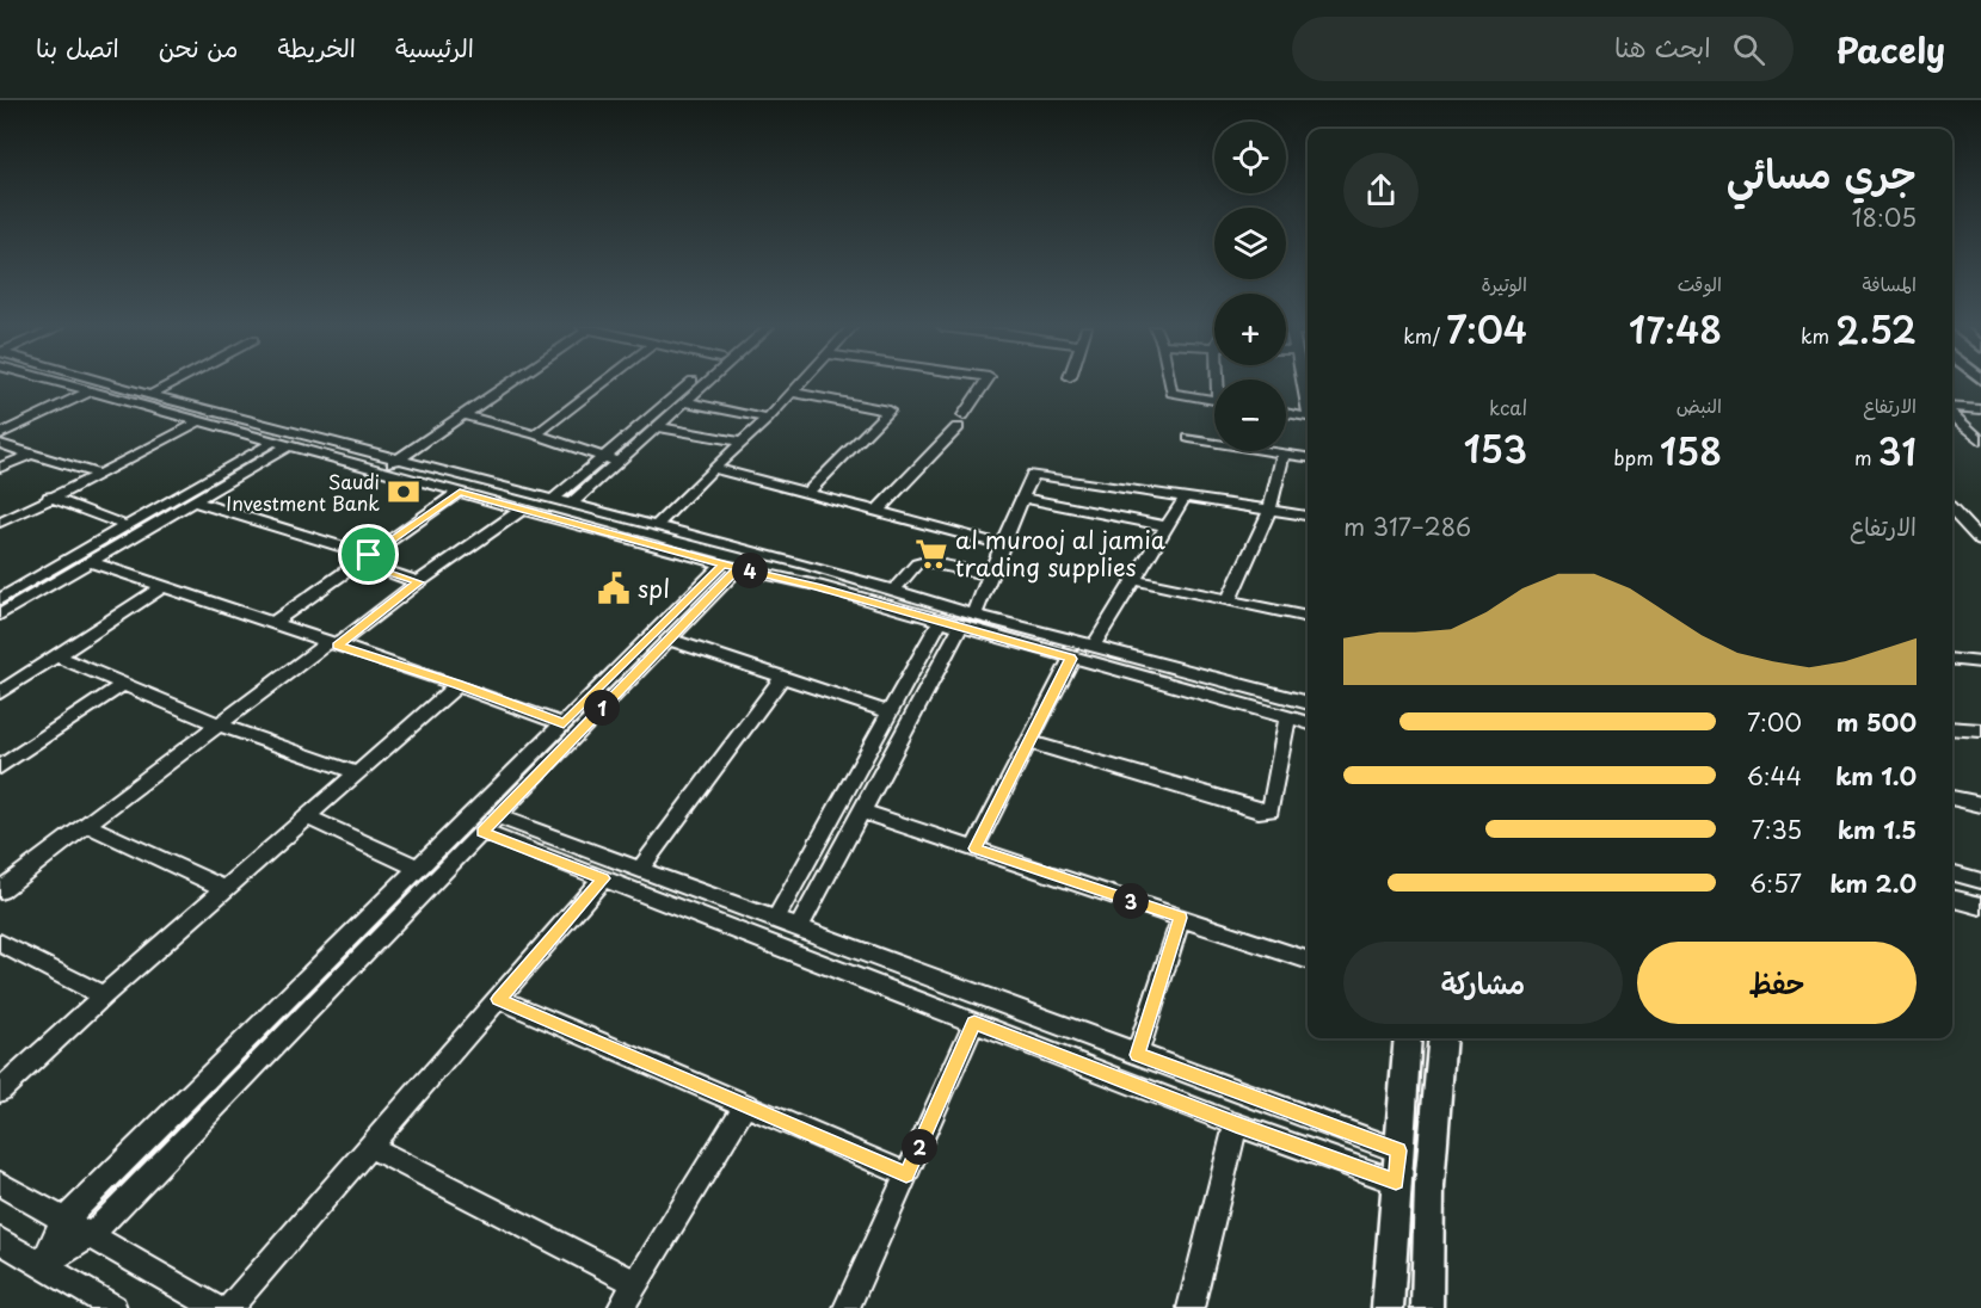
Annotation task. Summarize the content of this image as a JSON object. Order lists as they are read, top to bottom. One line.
{"places":{"bank":["Saudi Investment Bank"],"supermarket":["al murooj al jamia trading supplies"],"public building":["spl"]},"page":{"header":"Pacely","search":"ابحث هنا","nav":["الرئيسية","الخريطة","من نحن","اتصل بنا"],"map_buttons":["+","−"],"heading":["جري مسائي","18:05"],"stats":[["المسافة","2.52 km"],["الوقت","17:48"],["الوتيرة","7:04 /km"],["الارتفاع","31 m"],["النبض","158 bpm"],["kcal","153"]],"chart":["الارتفاع","286–317 m"],"pins":["4","1","3","2"],"list":[{"name":"500 m","note":"7:00"},{"name":"1.0 km","note":"6:44"},{"name":"1.5 km","note":"7:35"},{"name":"2.0 km","note":"6:57"}],"buttons":["حفظ","مشاركة"]}}
